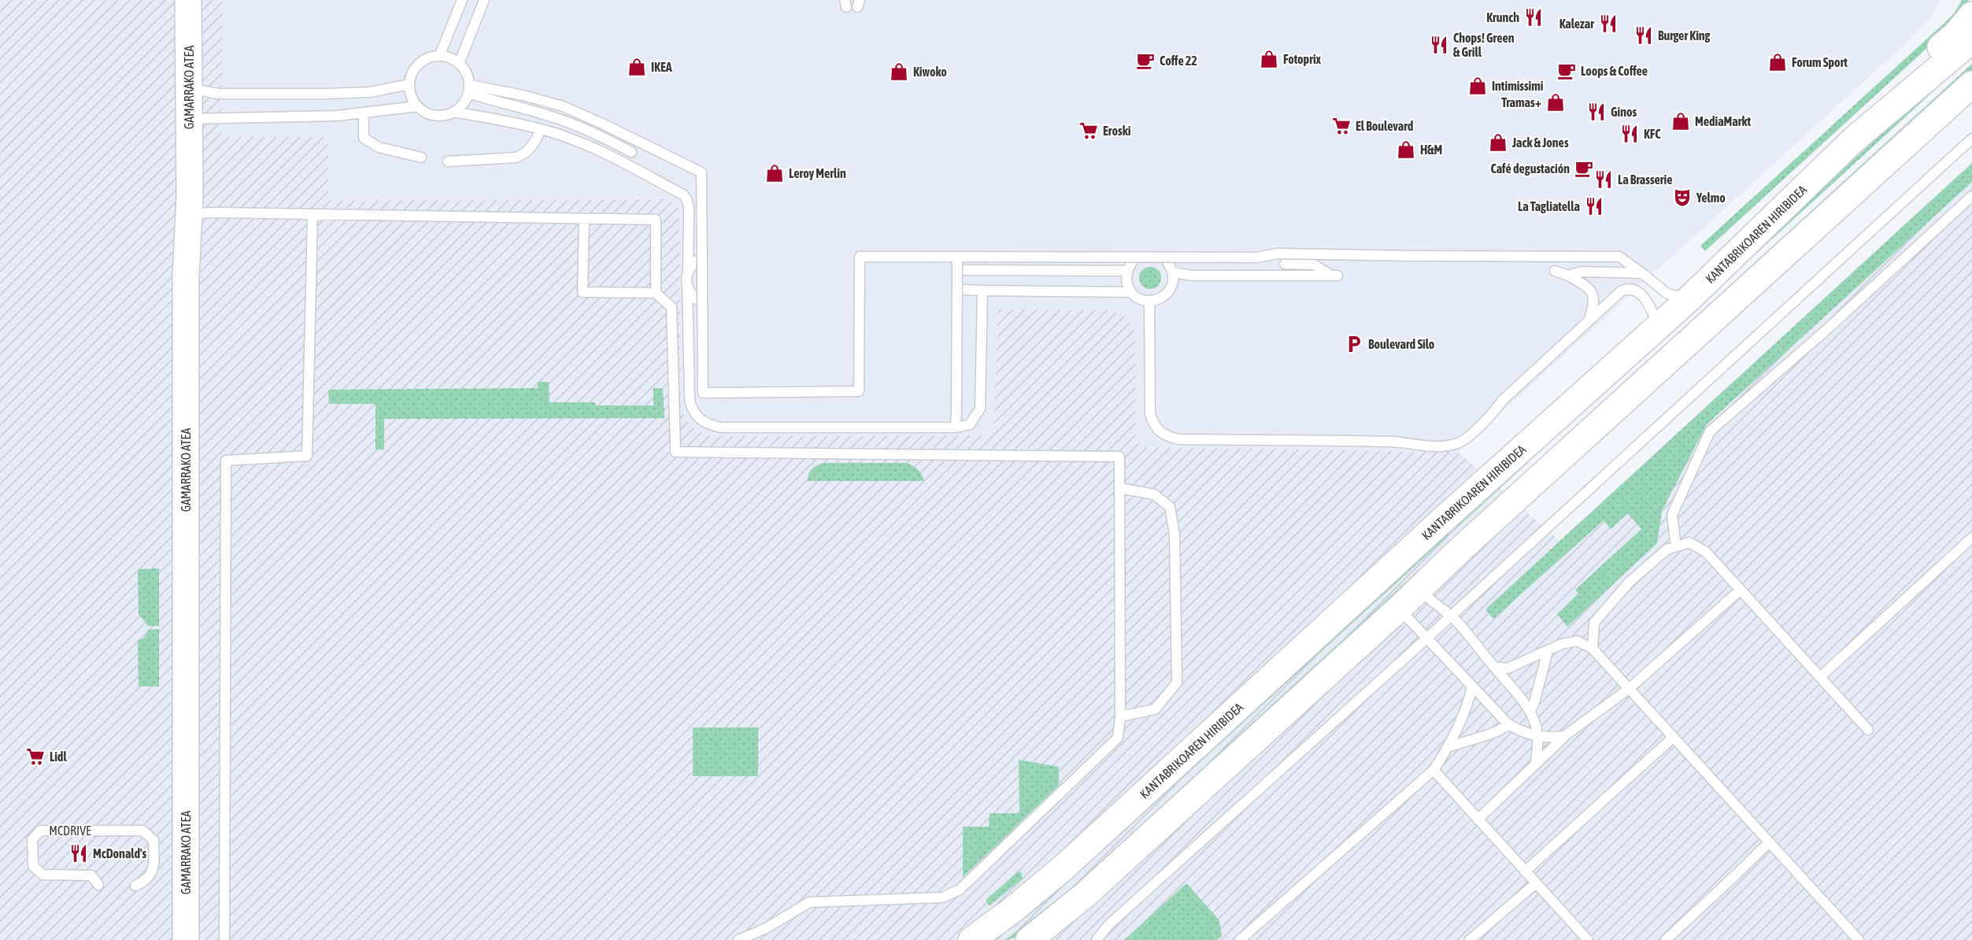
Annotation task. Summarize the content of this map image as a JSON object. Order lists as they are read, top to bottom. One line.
{"streets":{"main road":["GAMARRAKO ATEA","KANTABRIKOAREN HIRIBIDEA"],"lane":["MCDRIVE"]},"places":{"restaurant":["Krunch","Kalezar","Burger King","Chops! Green & Grill","Ginos","KFC","La Brasserie","La Tagliatella","McDonald's"],"shop":["Fotoprix","Forum Sport","IKEA","Kiwoko","Intimissimi","Tramas+","MediaMarkt","Jack & Jones","H&M","Leroy Merlin"],"cafe":["Coffe 22","Loops & Coffee","Café degustación"],"supermarket":["El Boulevard","Eroski","Lidl"],"theatre":["Yelmo"],"parking":["Boulevard Silo"]}}
